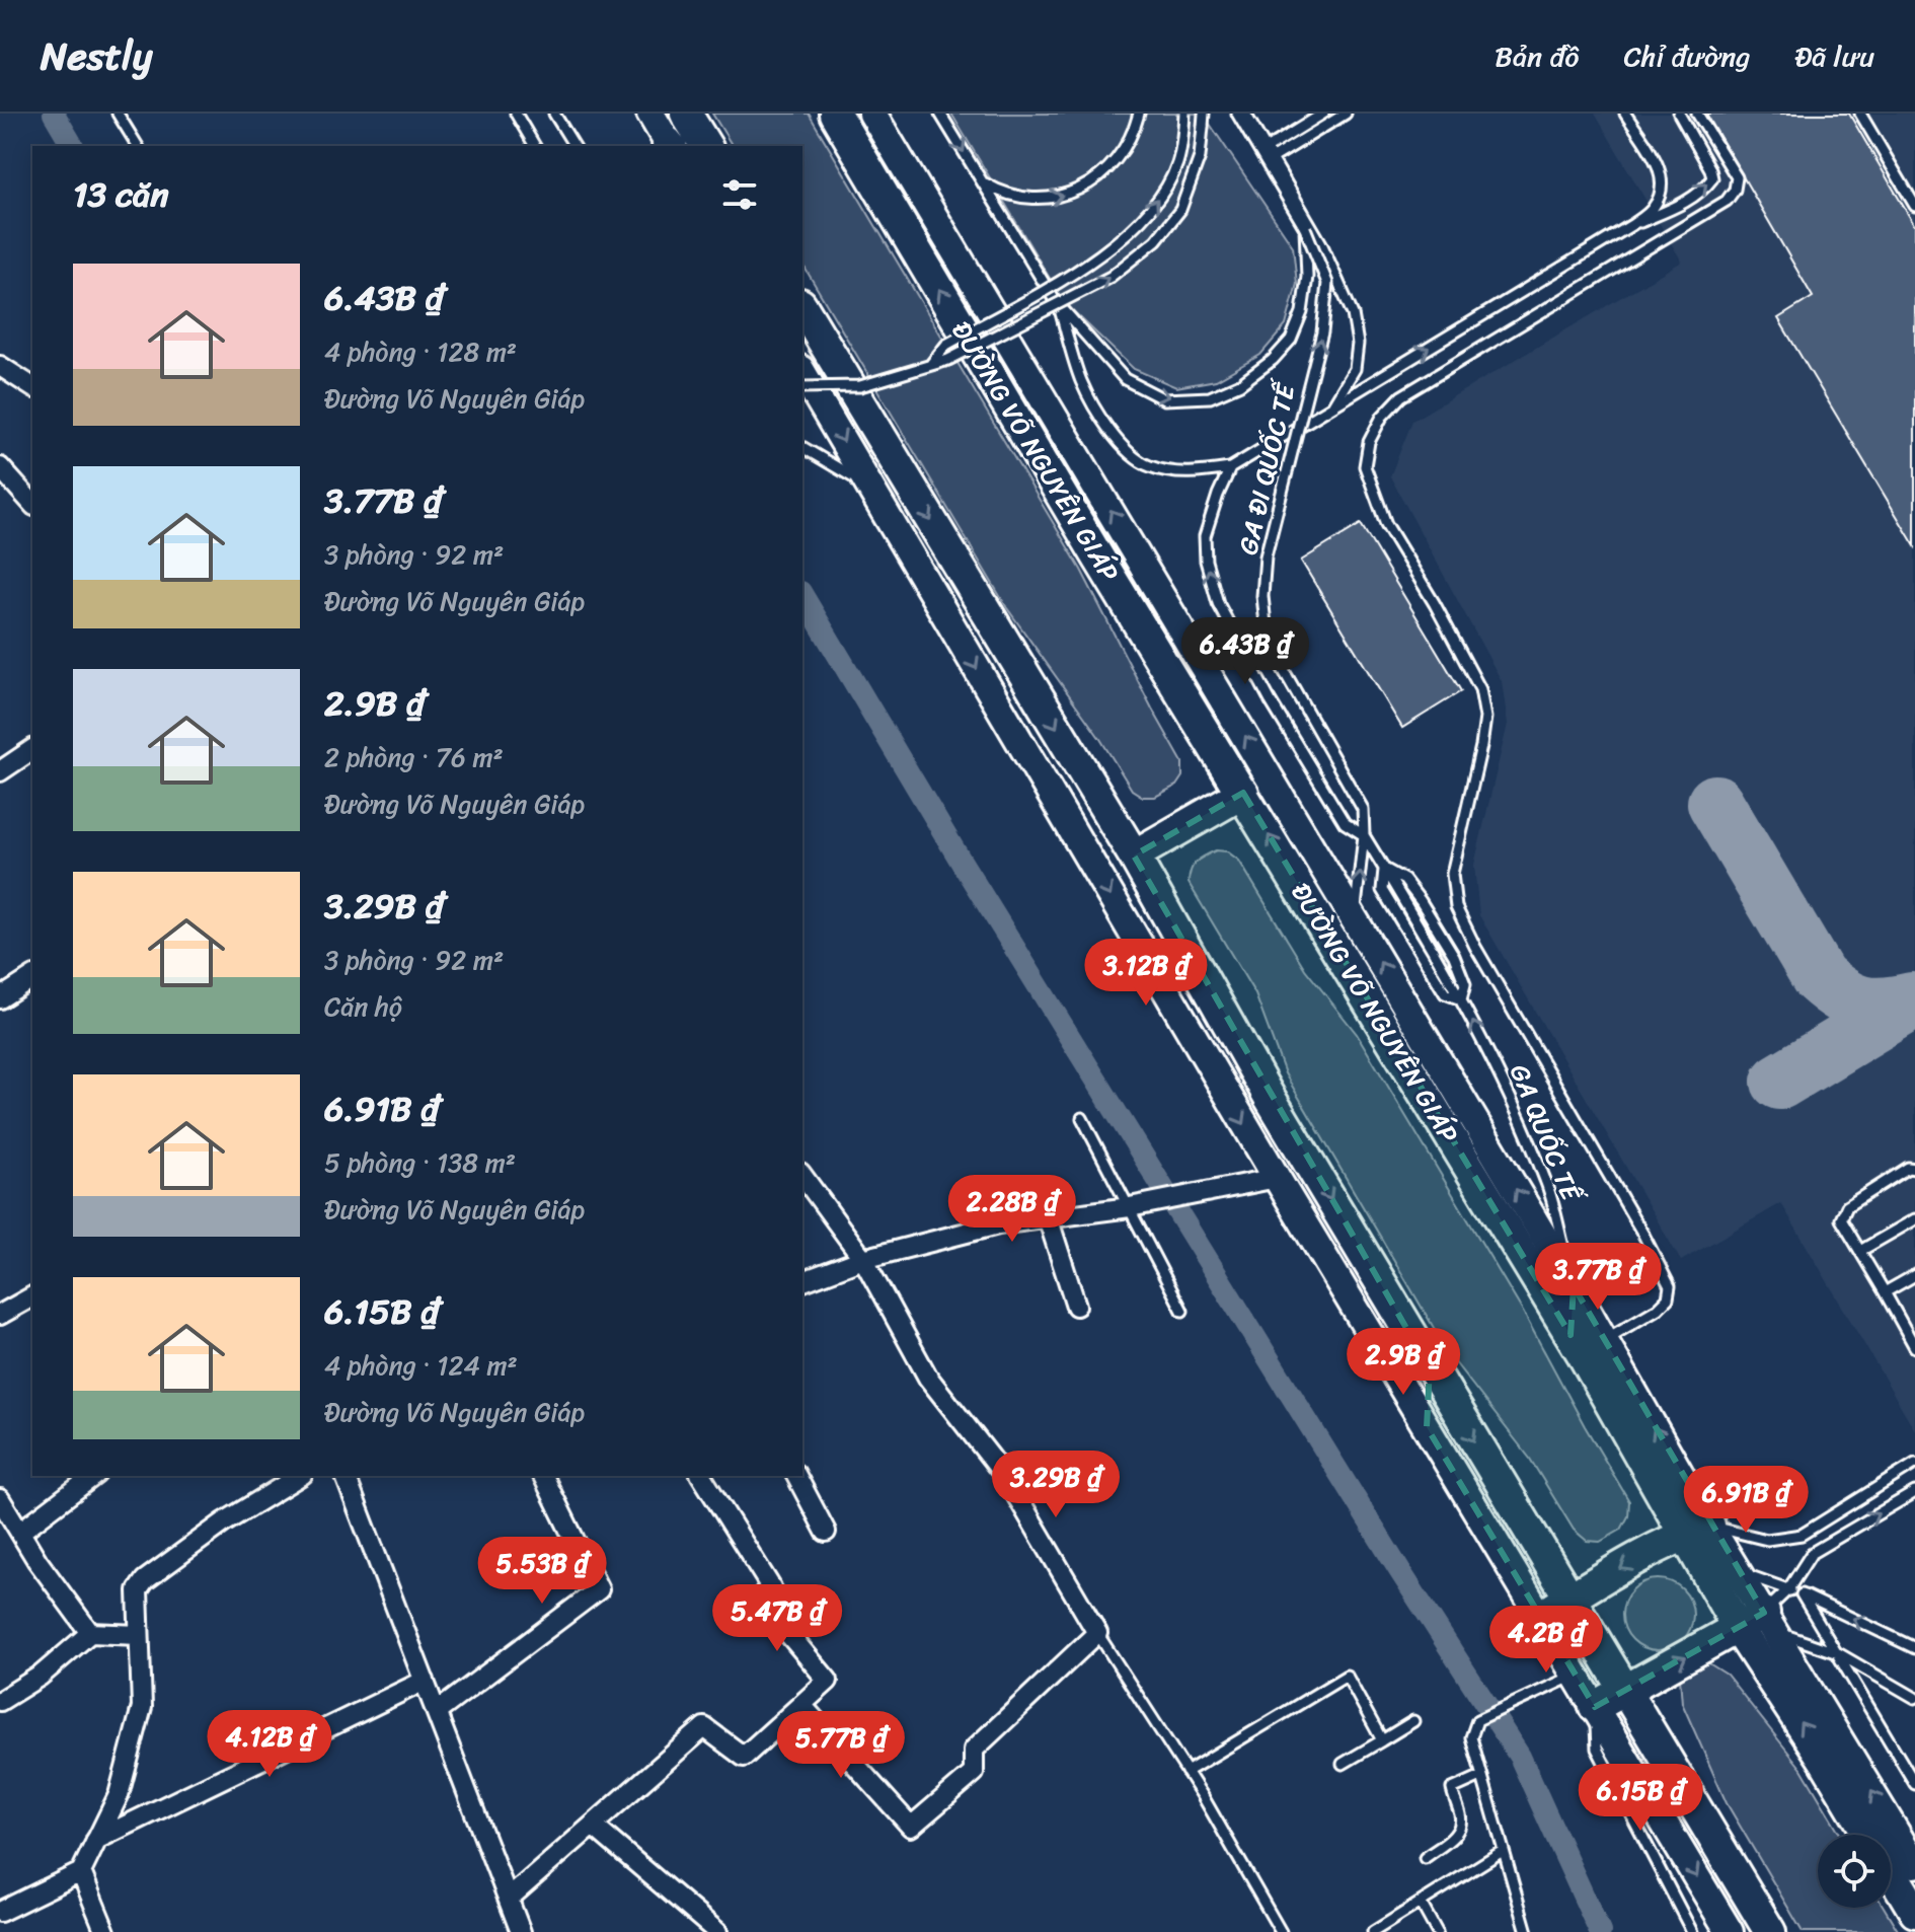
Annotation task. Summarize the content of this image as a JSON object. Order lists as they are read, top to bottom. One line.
{"streets":{"highway":["ĐƯỜNG VÕ NGUYÊN GIÁP"],"lane":["GA ĐI QUỐC TẾ","GA QUỐC TẾ"]},"crossings":[["ĐƯỜNG VÕ NGUYÊN GIÁP","GA QUỐC TẾ"],["GA ĐI QUỐC TẾ","GA QUỐC TẾ"]],"one_way":["GA QUỐC TẾ"],"page":{"header":"Nestly","nav":["Bản đồ","Chỉ đường","Đã lưu"],"heading":"13 căn","list":[{"name":"6.43B ₫","note":"4 phòng · 128 m² · Đường Võ Nguyên Giáp"},{"name":"3.77B ₫","note":"3 phòng · 92 m² · Đường Võ Nguyên Giáp"},{"name":"2.9B ₫","note":"2 phòng · 76 m² · Đường Võ Nguyên Giáp"},{"name":"3.29B ₫","note":"3 phòng · 92 m² · Căn hộ"},{"name":"6.91B ₫","note":"5 phòng · 138 m² · Đường Võ Nguyên Giáp"},{"name":"6.15B ₫","note":"4 phòng · 124 m² · Đường Võ Nguyên Giáp"}],"price":["6.43B ₫","3.12B ₫","2.28B ₫","3.77B ₫","2.9B ₫","3.29B ₫","6.91B ₫","5.53B ₫","5.47B ₫","4.2B ₫","4.12B ₫","5.77B ₫","6.15B ₫"]}}
